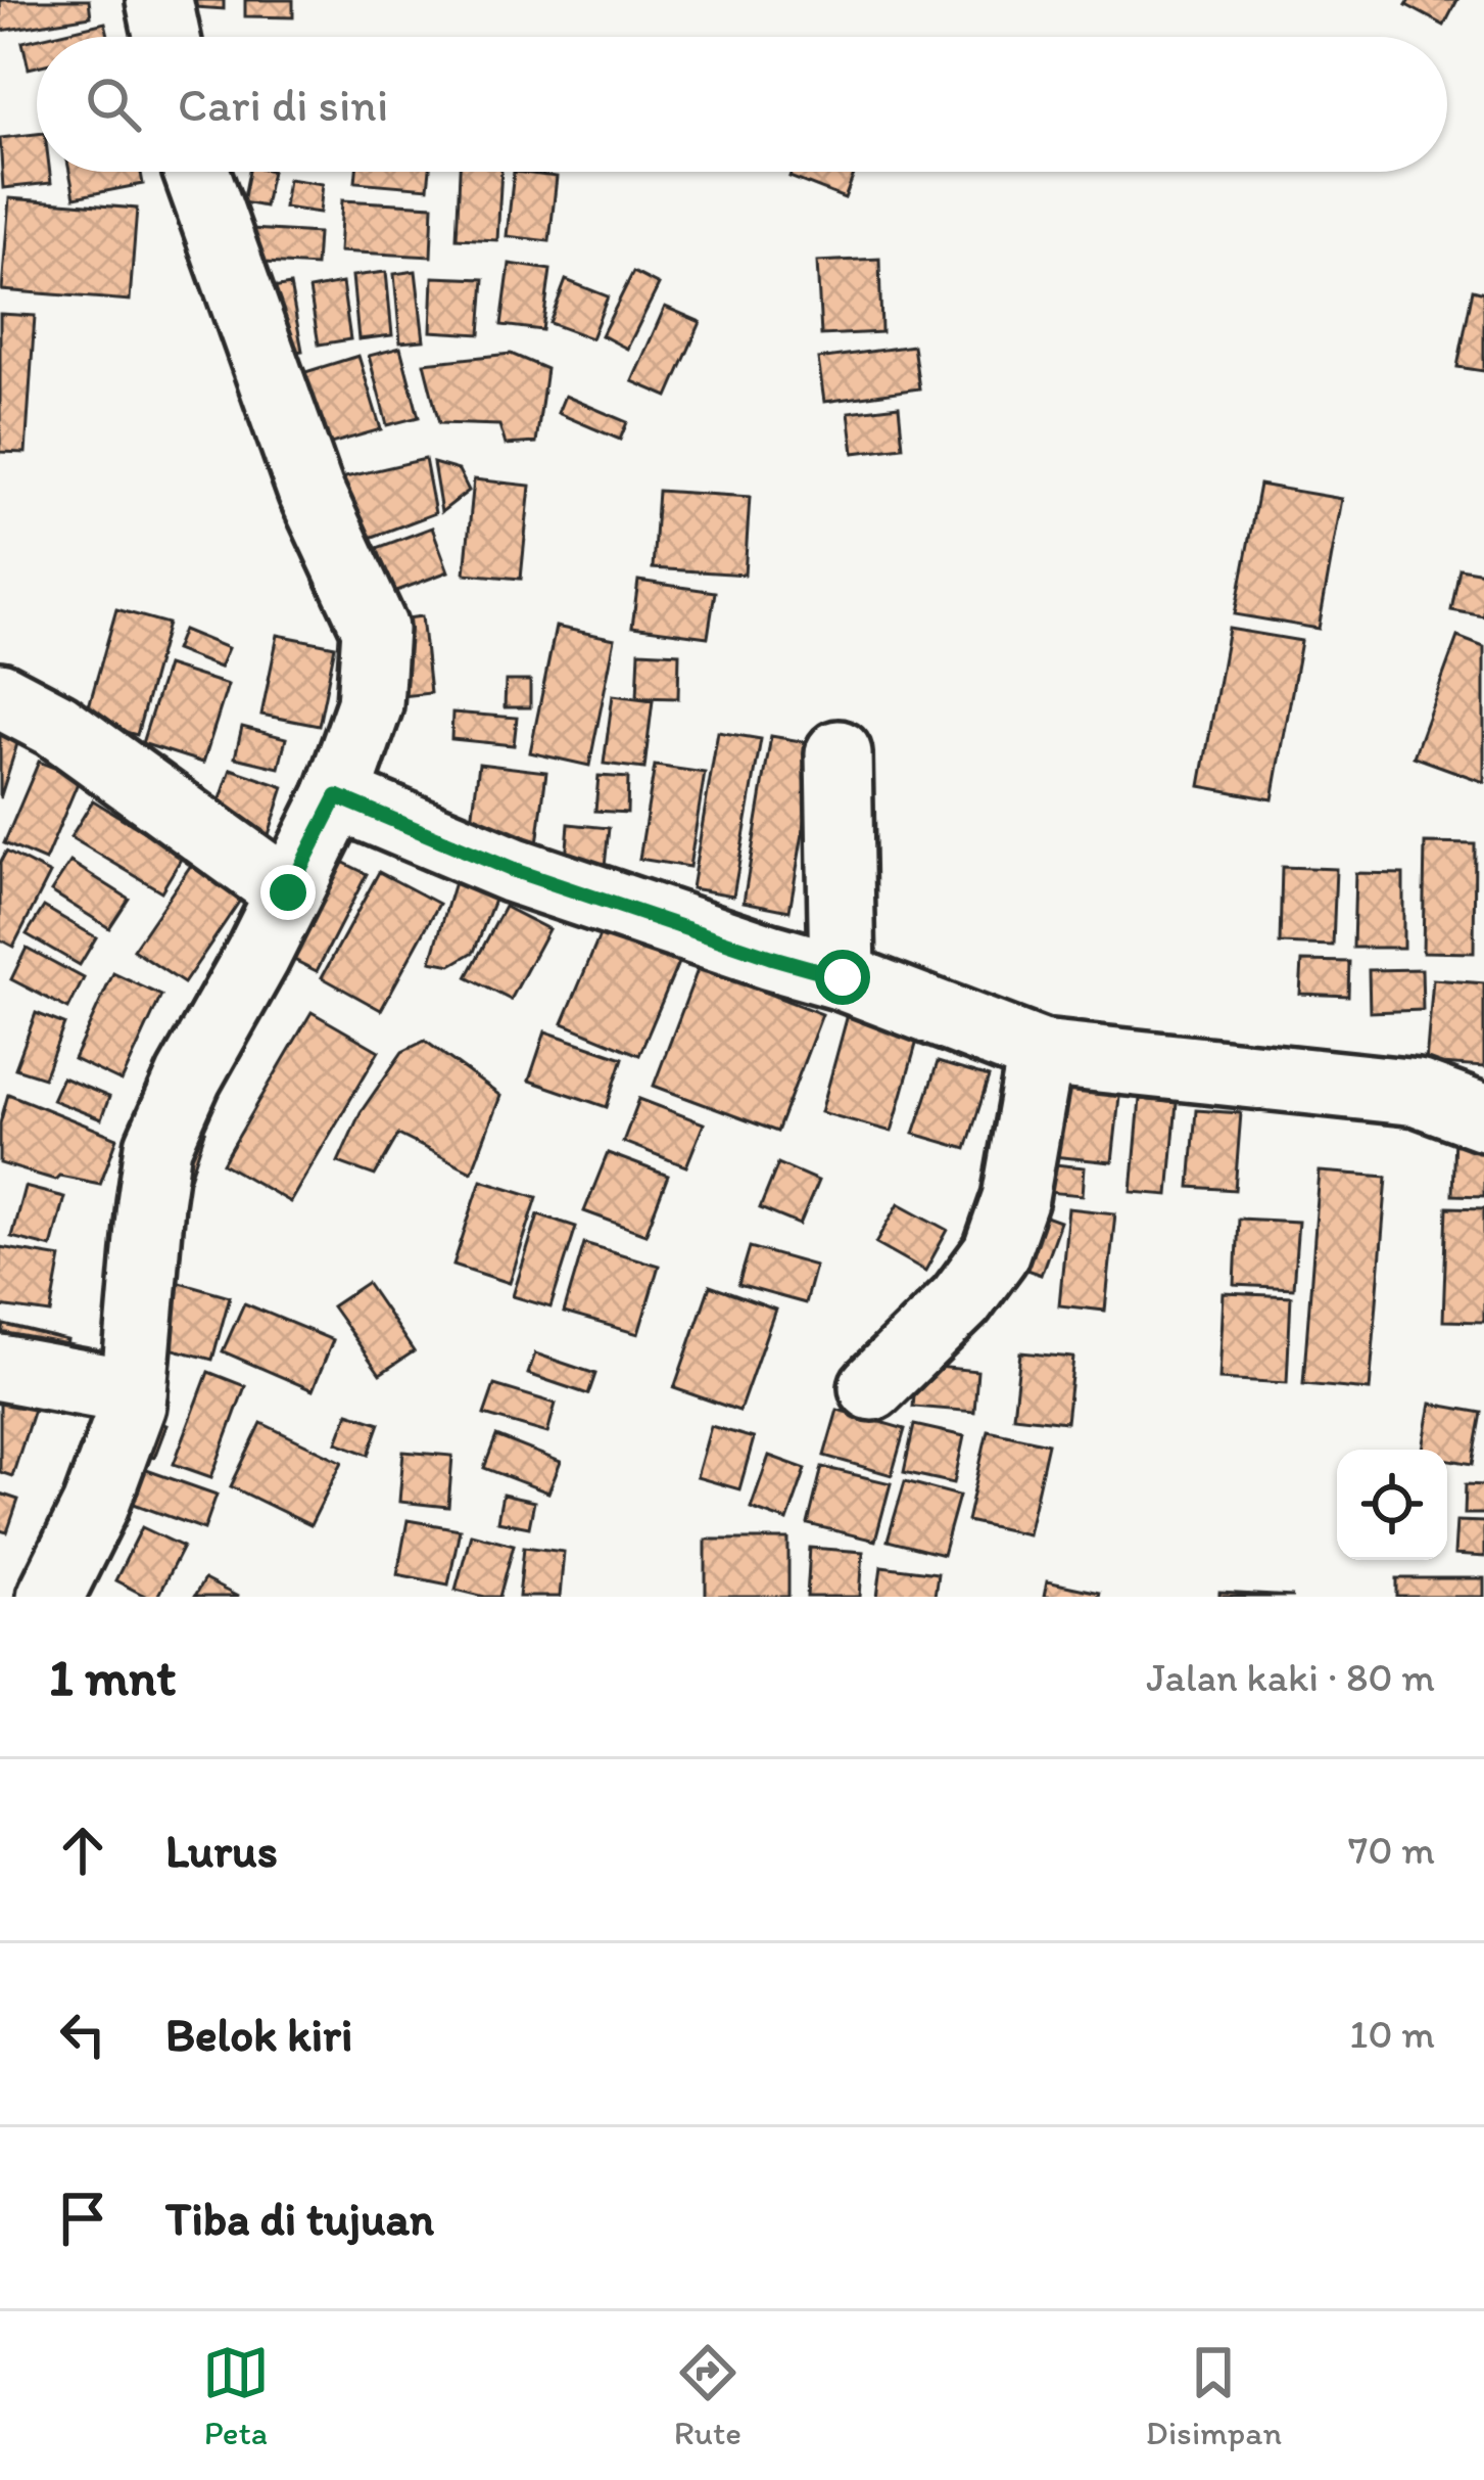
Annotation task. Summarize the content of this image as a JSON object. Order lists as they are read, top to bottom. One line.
{"page":{"search":"Cari di sini","heading":["1 mnt","Jalan kaki · 80 m"],"list":[["Lurus","70 m"],["Belok kiri","10 m"],"Tiba di tujuan"],"nav":["Peta","Rute","Disimpan"]}}
